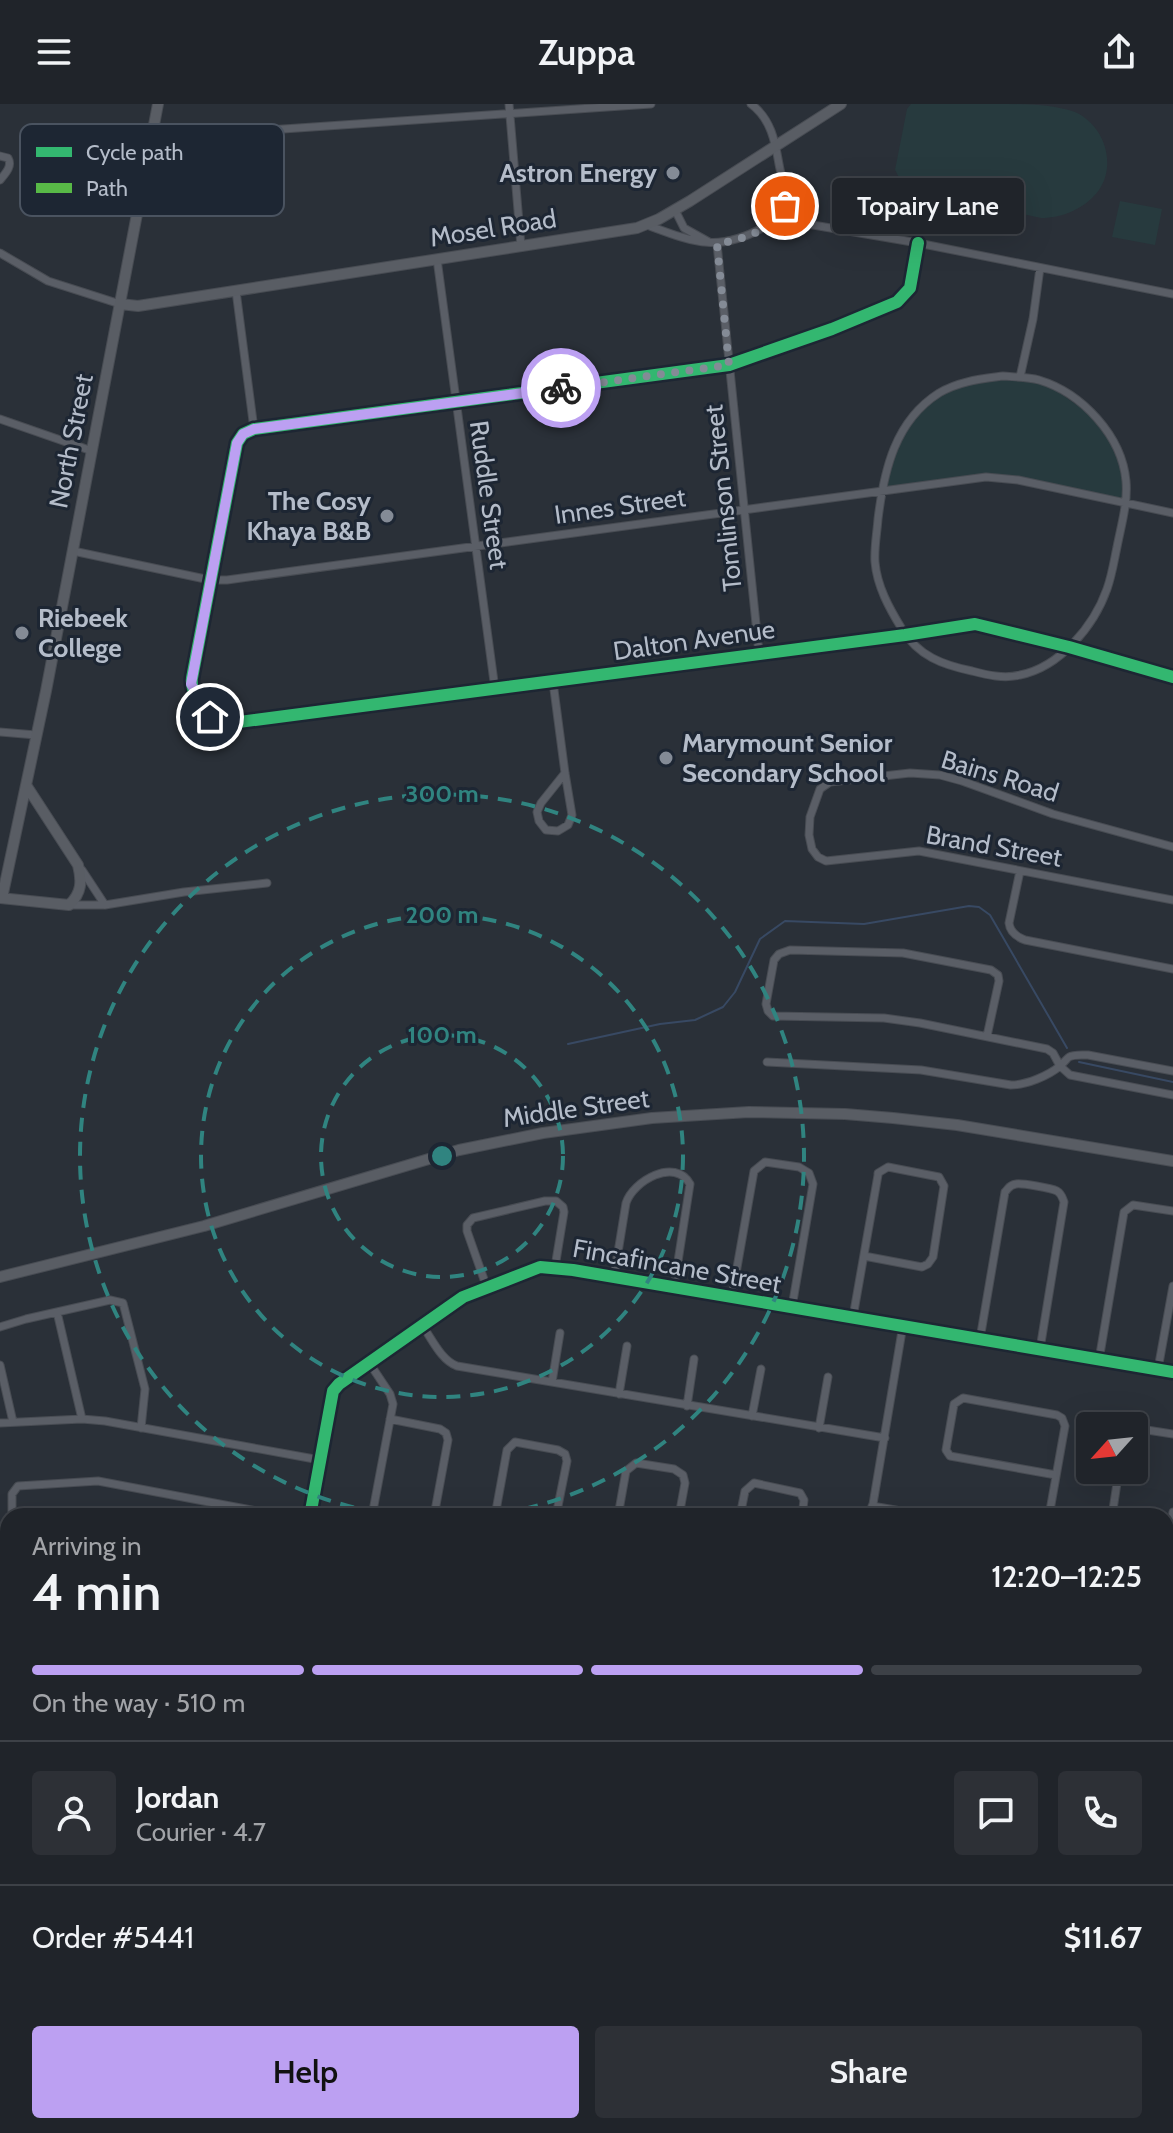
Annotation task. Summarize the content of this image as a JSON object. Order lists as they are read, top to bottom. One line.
{"streets":{"street":["Mosel Road","North Street","Ruddle Street","Tomlinson Street","Innes Street","Dalton Avenue","Bains Road","Brand Street","Middle Street","Fincafincane Street"]},"crossings":[["Mosel Road","North Street"],["Mosel Road","Ruddle Street"],["North Street","Innes Street"],["Ruddle Street","Innes Street"],["Ruddle Street","Dalton Avenue"],["Tomlinson Street","Innes Street"],["Tomlinson Street","Dalton Avenue"],["Innes Street","Dalton Avenue"],["Bains Road","Brand Street"]],"places":["Astron Energy","Topairy Lane","The Cosy Khaya B&B","Riebeek College","Marymount Senior Secondary School"],"legend":["Cycle path","Path"],"north":"bottom left","page":{"header":"Zuppa","bubble":"Topairy Lane","heading":["4 min","Arriving in","12:20–12:25"],"panel":["Jordan","Courier · 4.7","Order #5441","$11.67"],"bar":"On the way · 510 m","buttons":["Help","Share"]},"rings":["300 m","200 m","100 m"]}
